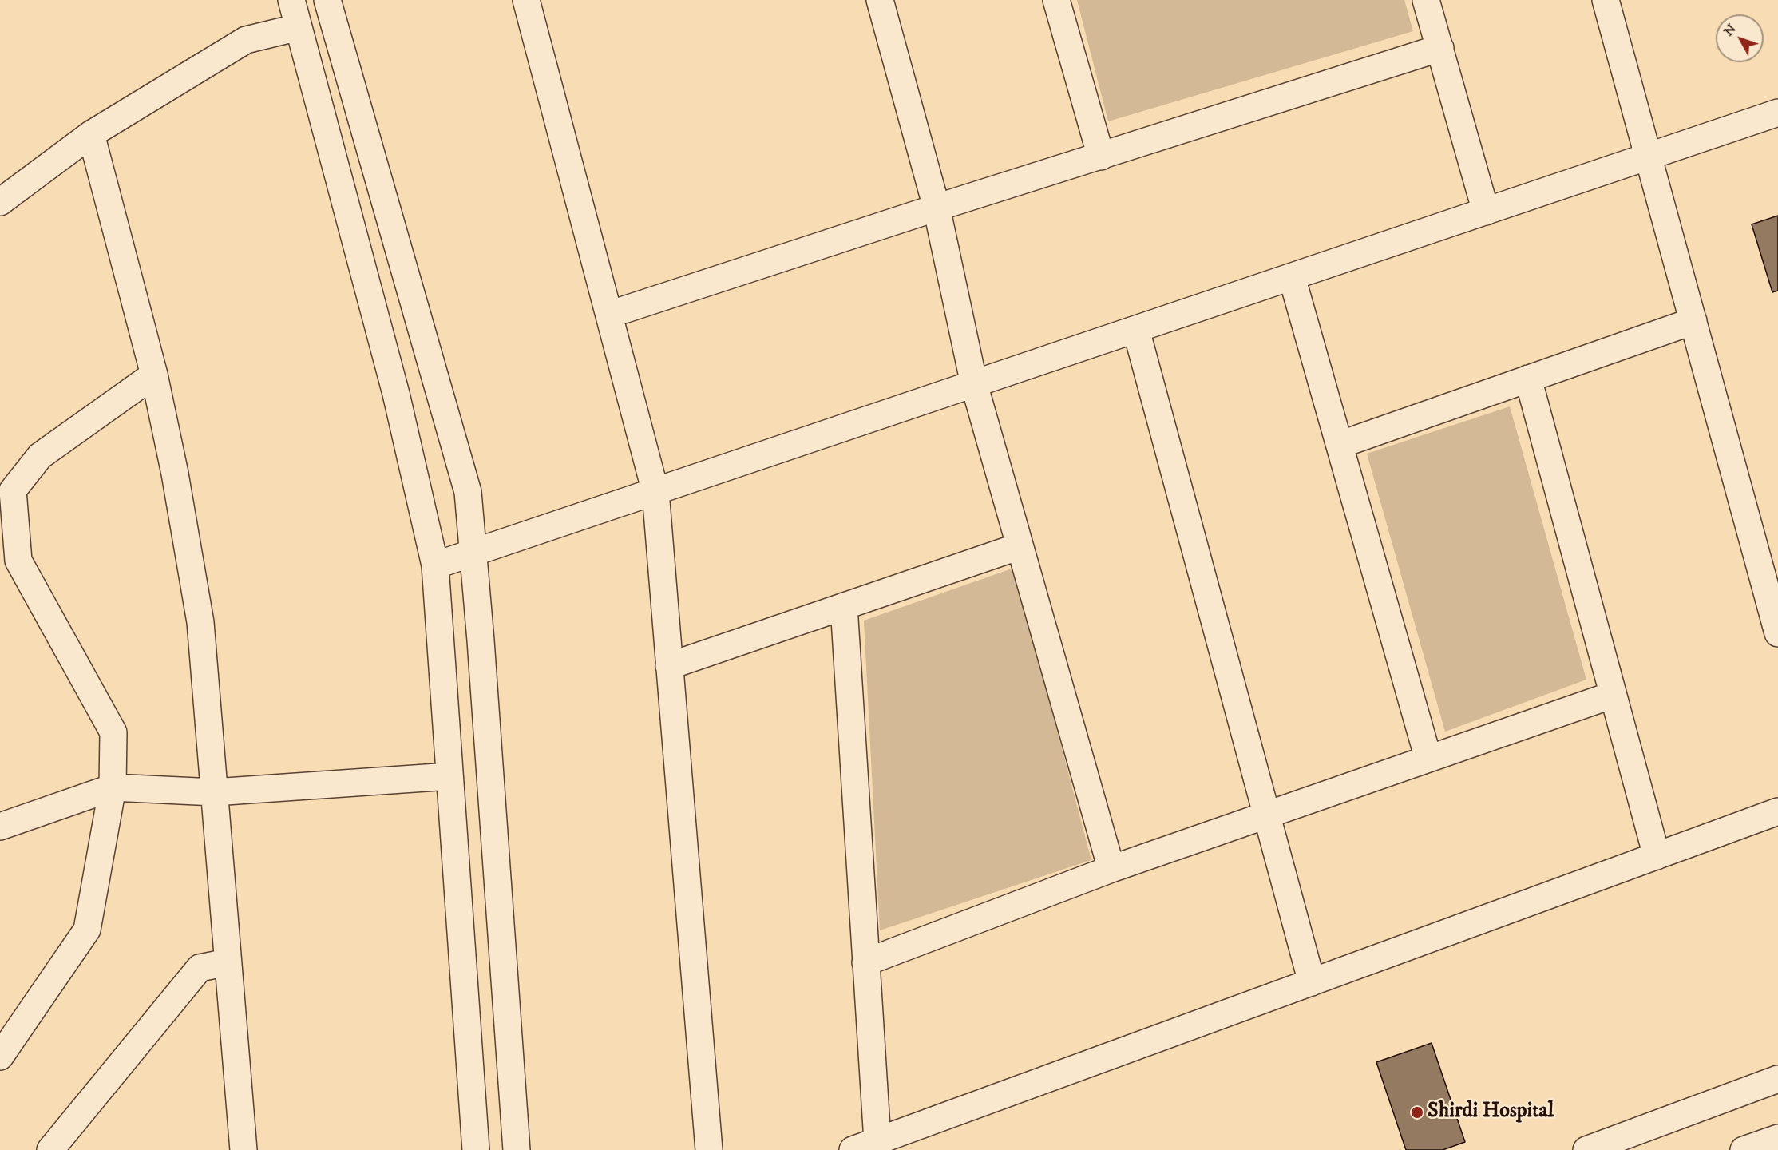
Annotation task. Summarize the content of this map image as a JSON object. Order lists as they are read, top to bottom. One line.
{"places":["Shirdi Hospital"],"north":"top left"}
